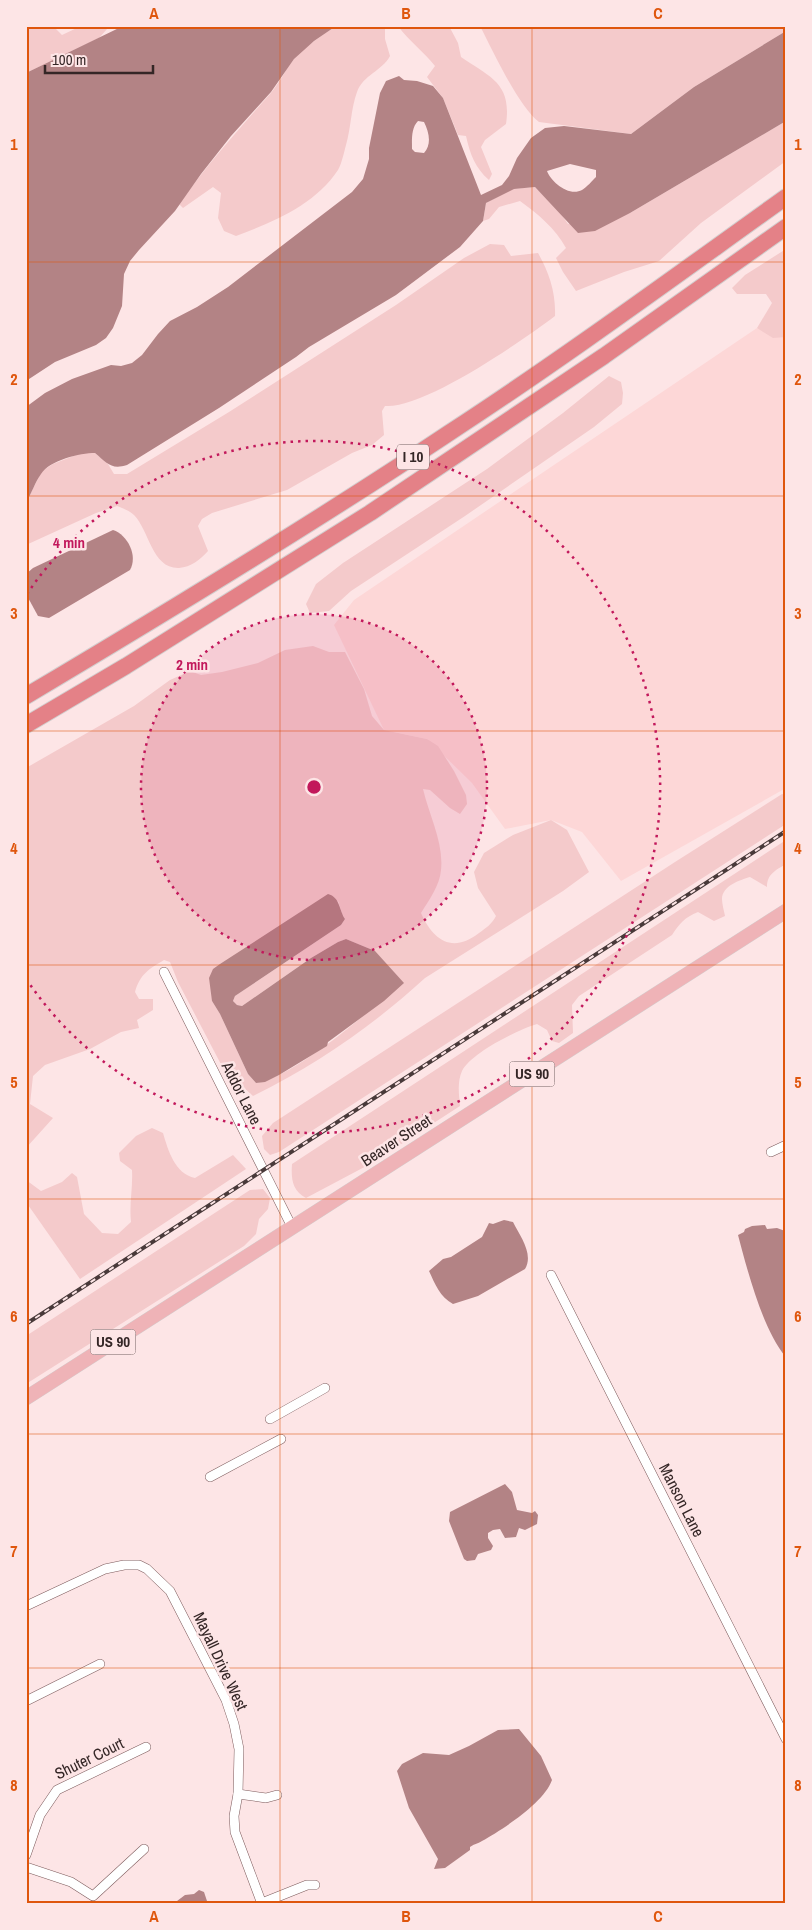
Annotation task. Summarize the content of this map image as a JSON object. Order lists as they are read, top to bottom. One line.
{"streets":{"highway":["I 10"],"main road":["US 90","Beaver Street"],"street":["Addor Lane","Manson Lane","Mayall Drive West","Shuter Court"]},"crossings":[["Addor Lane","Beaver Street"]],"scale_bar":"100 m","grid":{"columns":["A","B","C"],"rows":["1","2","3","4","5","6","7","8"]},"rings":["4 min","2 min"]}
